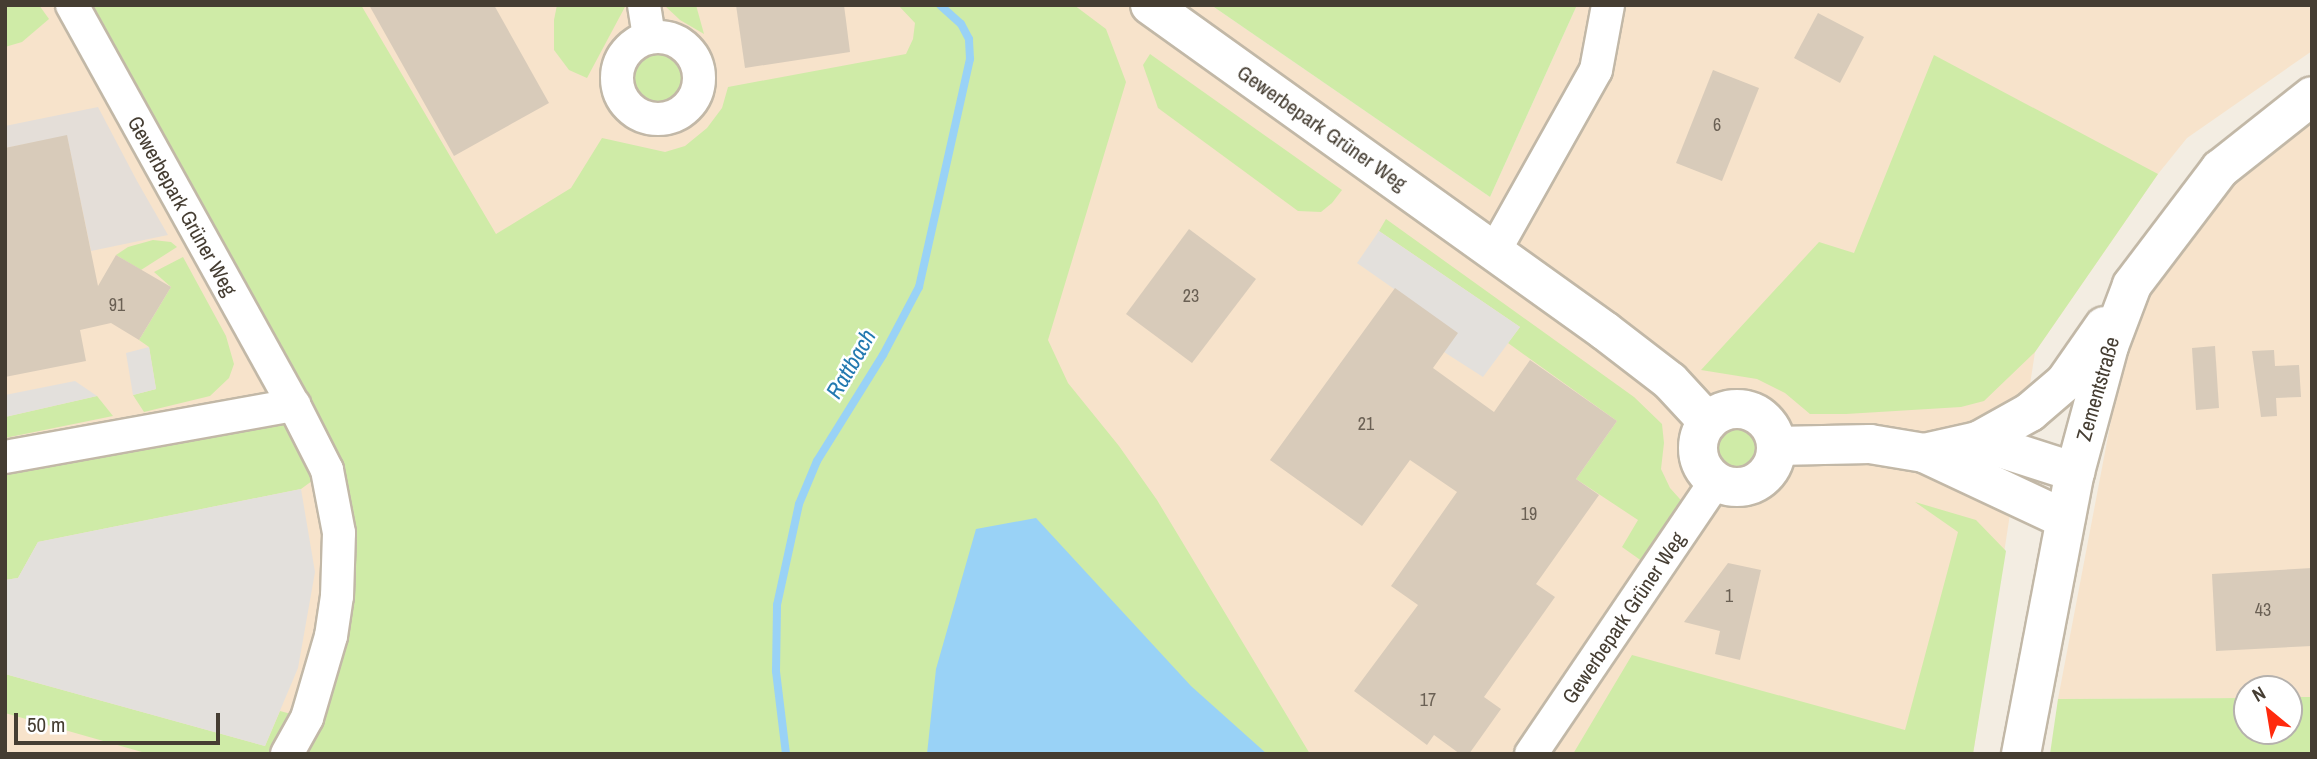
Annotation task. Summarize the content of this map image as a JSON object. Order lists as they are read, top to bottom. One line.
{"streets":{"street":["Gewerbepark Grüner Weg","Zementstraße"]},"water":["Rattbach"],"house_numbers":["6","23","91","21","19","1","43","17"],"scale_bar":"50 m","north":"top left"}
